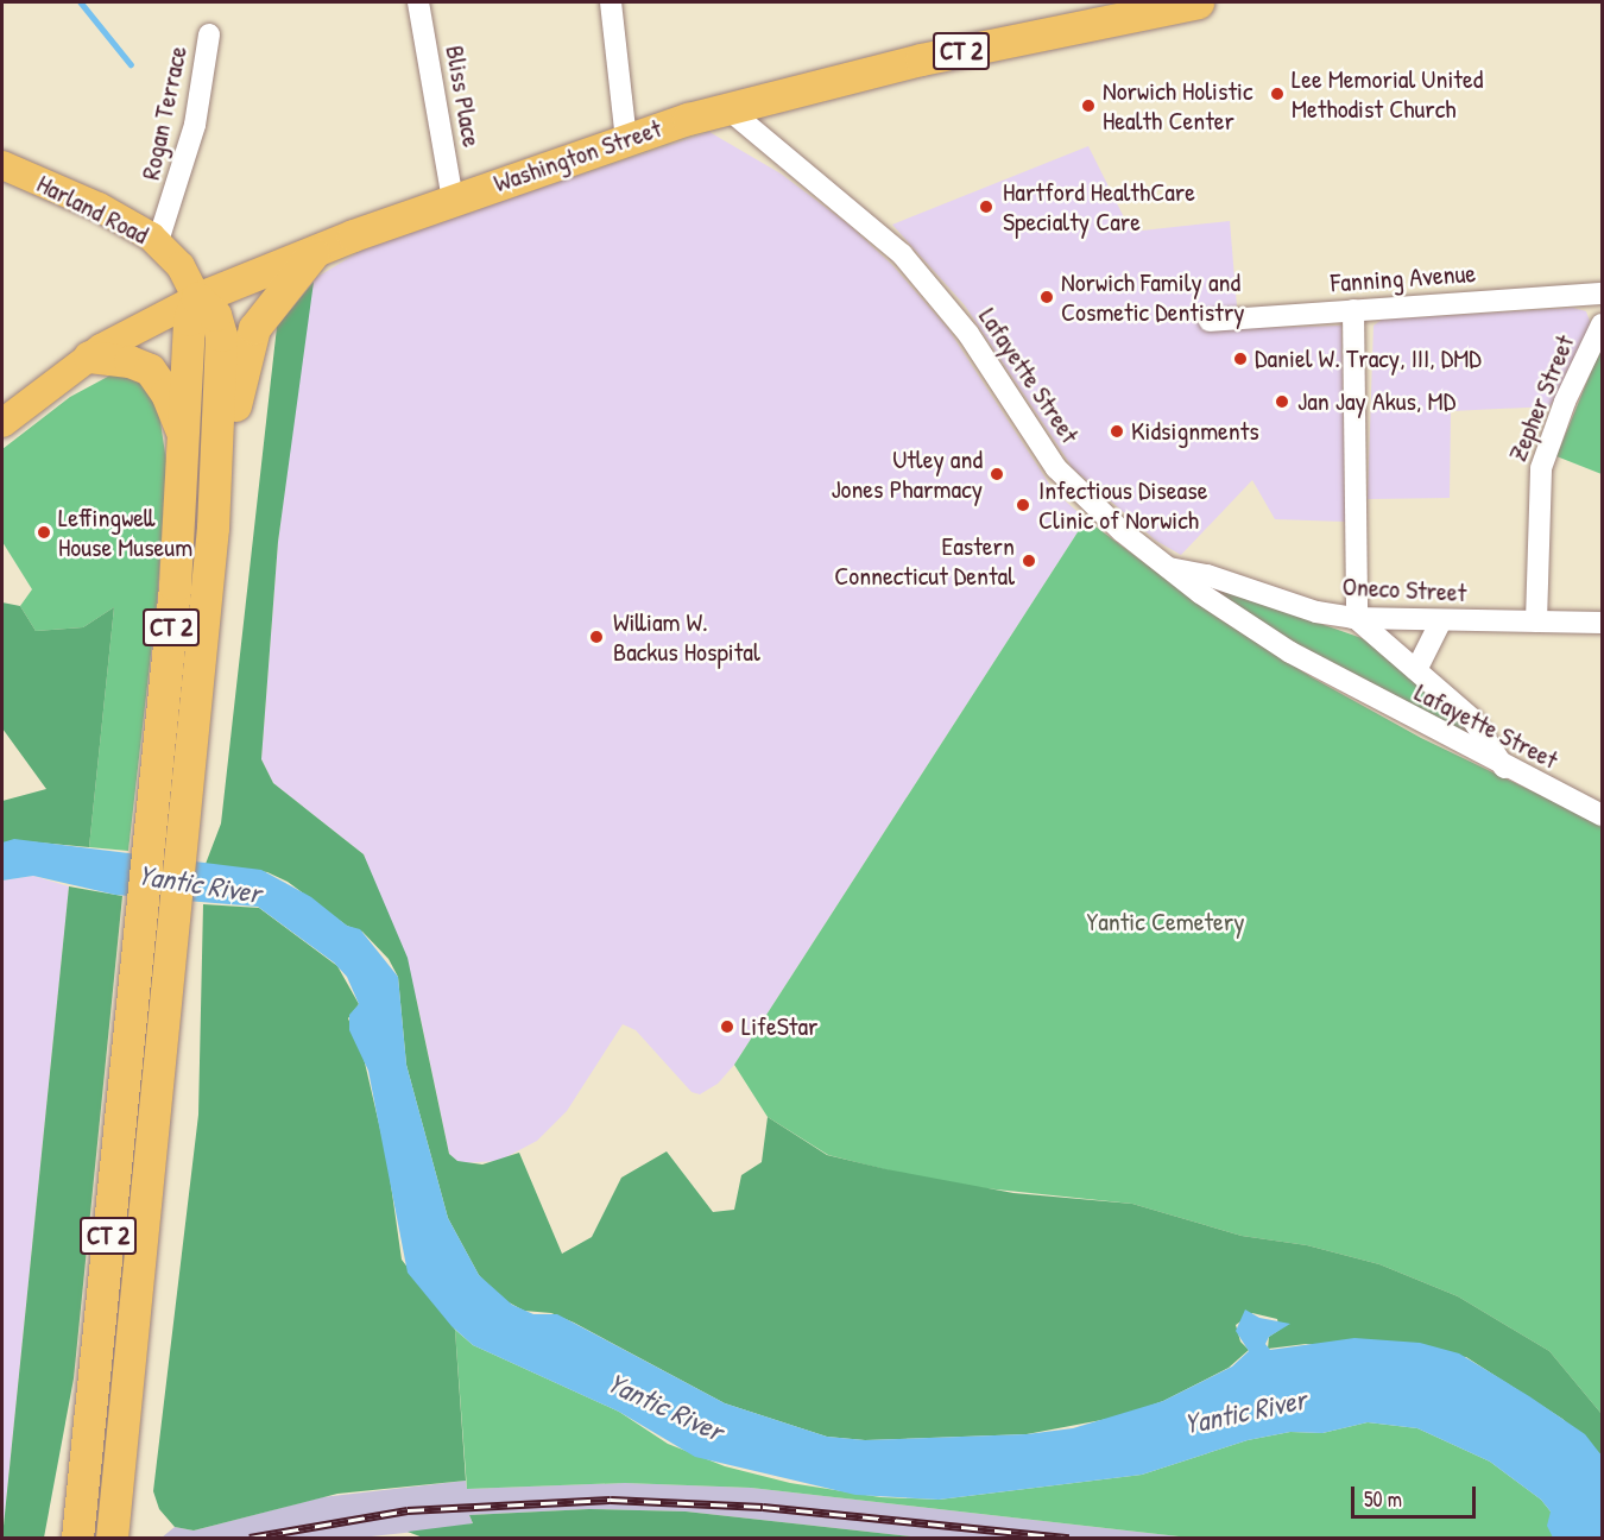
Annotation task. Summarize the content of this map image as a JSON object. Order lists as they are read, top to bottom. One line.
{"streets":{"highway":["CT 2","Washington Street"],"main road":["Harland Road"],"street":["Bliss Place","Rogan Terrace","Fanning Avenue","Lafayette Street","Zepher Street","Oneco Street"]},"crossings":[["CT 2","Washington Street"],["CT 2","Harland Road"],["Bliss Place","Washington Street"],["Rogan Terrace","Harland Road"],["Washington Street","Harland Road"],["Washington Street","Lafayette Street"],["Lafayette Street","Oneco Street"],["Zepher Street","Oneco Street"]],"water":["Yantic River"],"parks":["Yantic Cemetery"],"places":["Lee Memorial United Methodist Church","Norwich Holistic Health Center","Hartford HealthCare Specialty Care","Norwich Family and Cosmetic Dentistry","Daniel W. Tracy, III, DMD","Jan Jay Akus, MD","Kidsignments","Utley and Jones Pharmacy","Infectious Disease Clinic of Norwich","Leffingwell House Museum","Eastern Connecticut Dental","William W. Backus Hospital","LifeStar"],"scale_bar":"50 m"}
